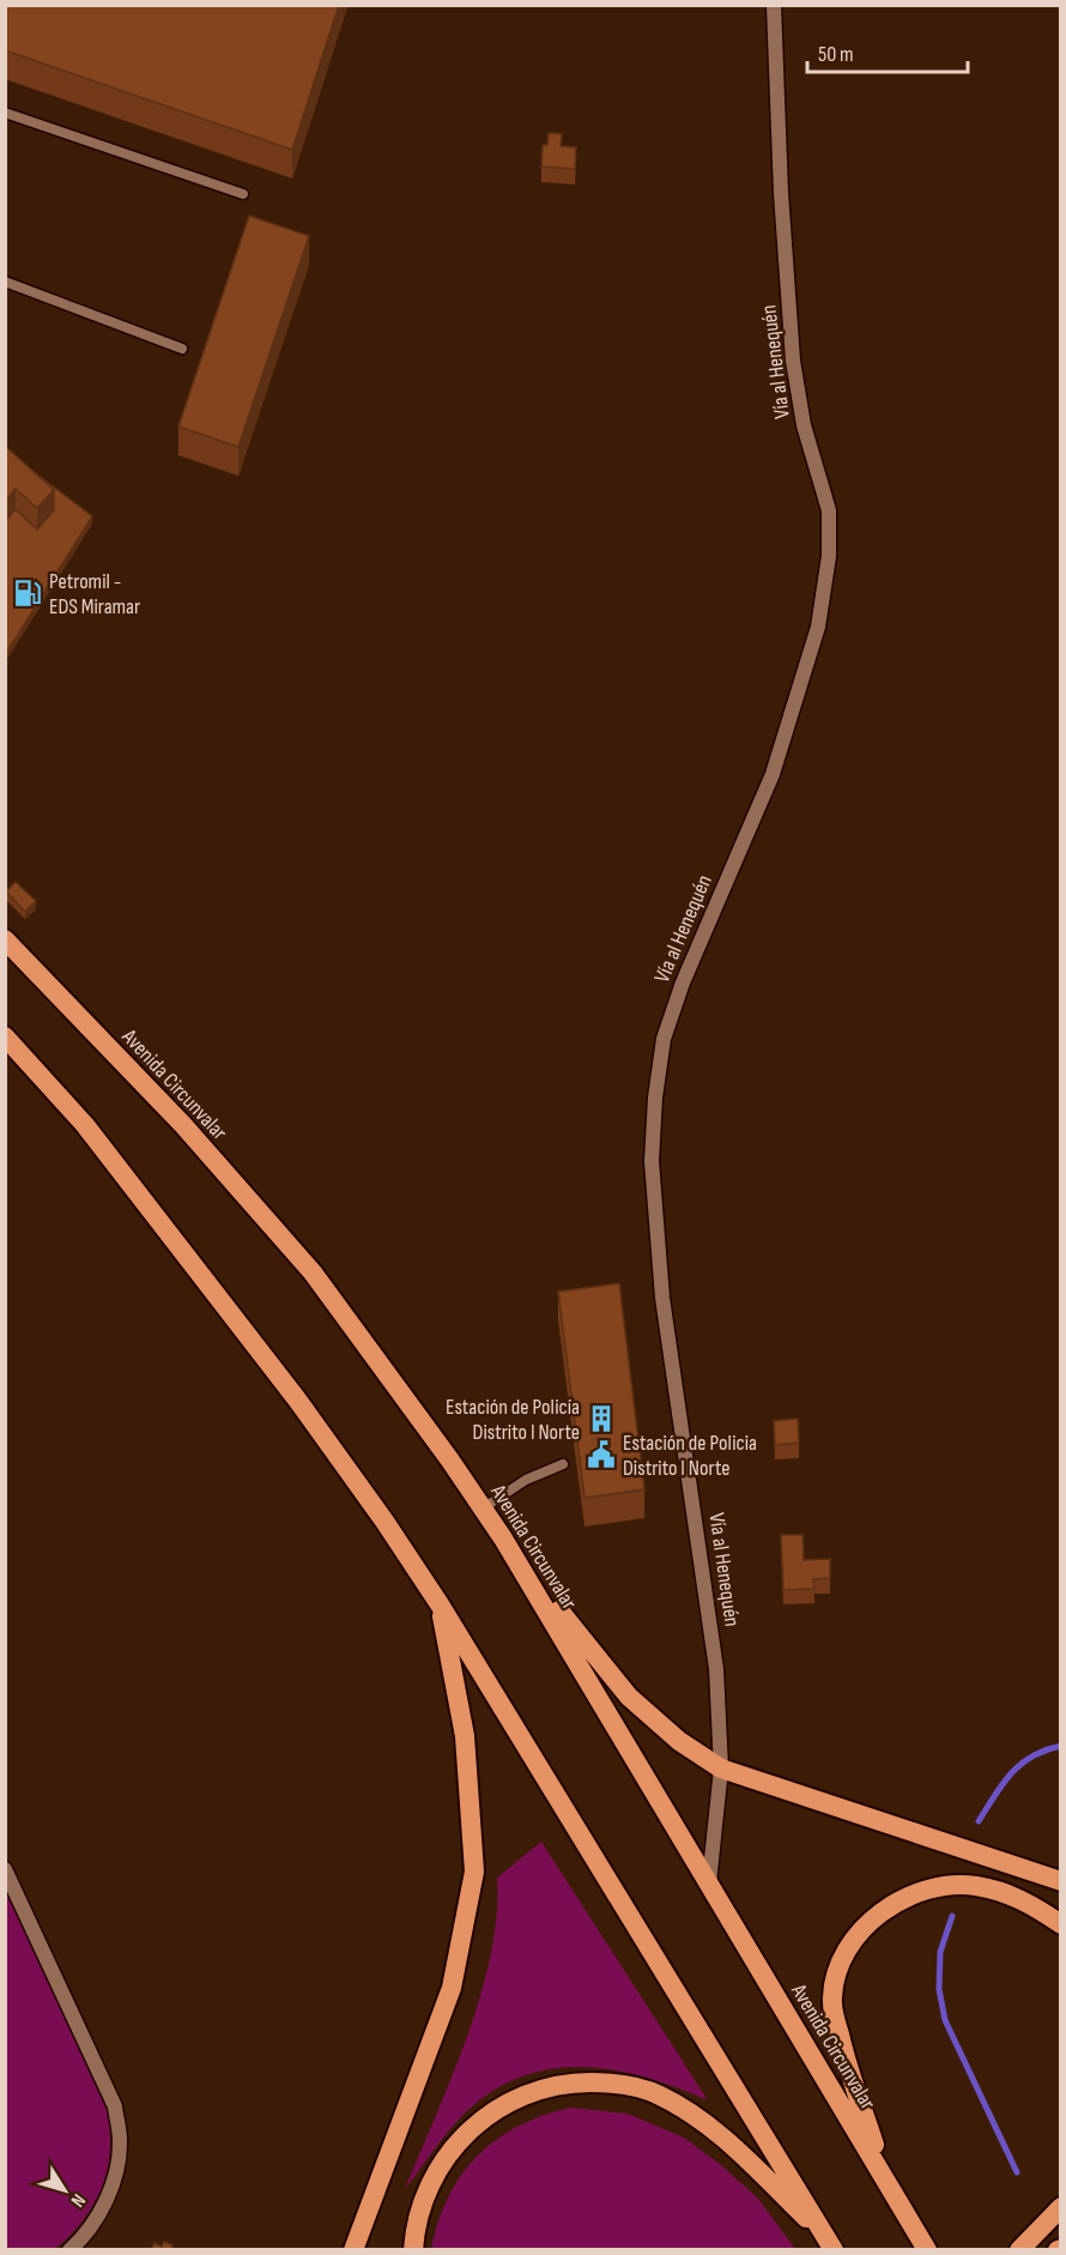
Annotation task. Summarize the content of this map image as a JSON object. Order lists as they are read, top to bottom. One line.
{"streets":{"highway":["Avenida Circunvalar"],"street":["Vía al Henequén"]},"crossings":[["Vía al Henequén","Avenida Circunvalar"]],"places":{"fuel station":["Petromil - EDS Miramar"],"building":["Estación de Policía Distrito I Norte"],"public building":["Estación de Policia Distrito I Norte"]},"scale_bar":"50 m","north":"bottom right"}
